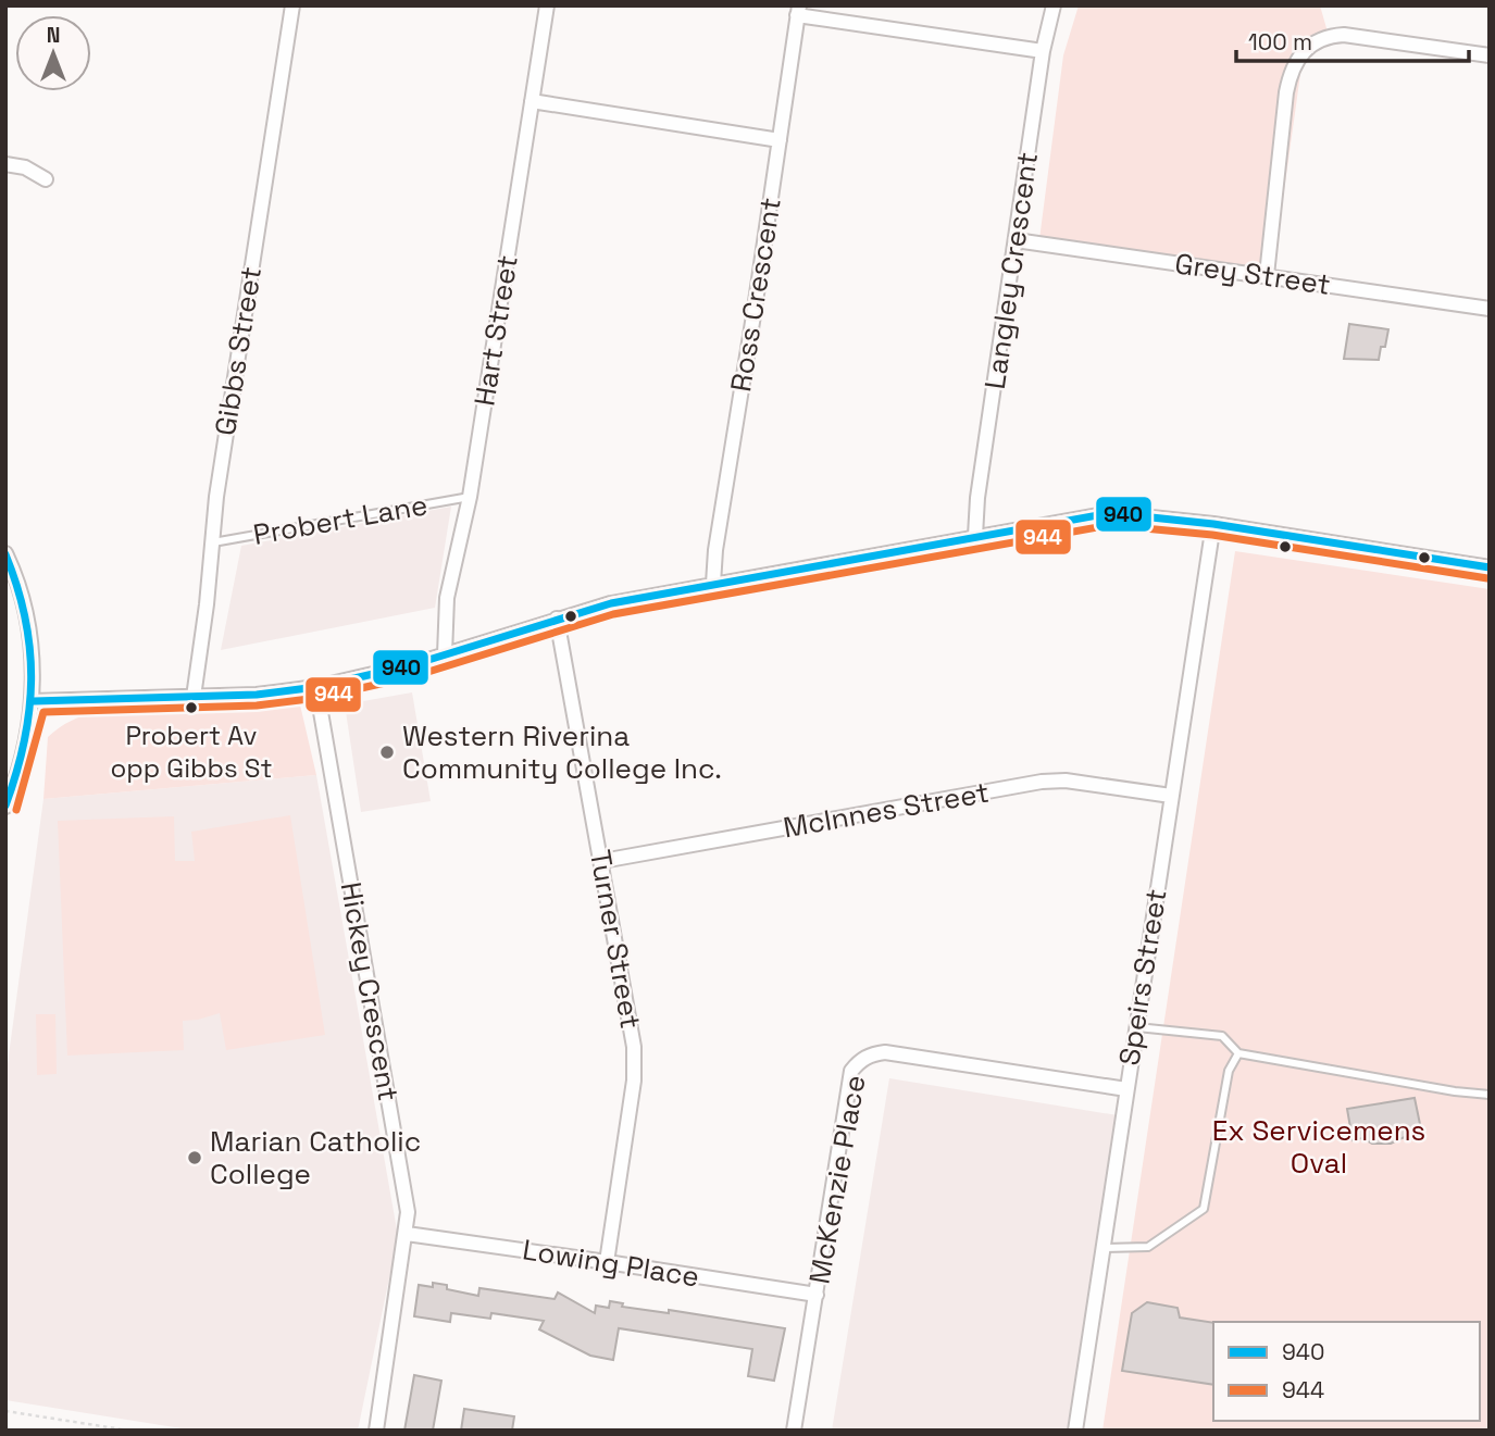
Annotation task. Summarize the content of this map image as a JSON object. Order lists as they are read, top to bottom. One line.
{"streets":{"street":["Langley Crescent","Grey Street","Ross Crescent","Hart Street","Gibbs Street","McInnes Street","Turner Street","Speirs Street","Hickey Crescent","McKenzie Place","Lowing Place"],"lane":["Probert Lane"]},"crossings":[["Langley Crescent","Grey Street"],["Hart Street","Probert Lane"],["Gibbs Street","Probert Lane"],["McInnes Street","Turner Street"],["McInnes Street","Speirs Street"],["Turner Street","Lowing Place"],["Speirs Street","McKenzie Place"],["Hickey Crescent","Lowing Place"],["McKenzie Place","Lowing Place"]],"parks":["Ex Servicemens Oval"],"places":["Probert Av opp Gibbs St","Western Riverina Community College Inc.","Marian Catholic College"],"lines":["transit line 940","transit line 944"],"legend":["940","944"],"scale_bar":"100 m","north":"top"}
